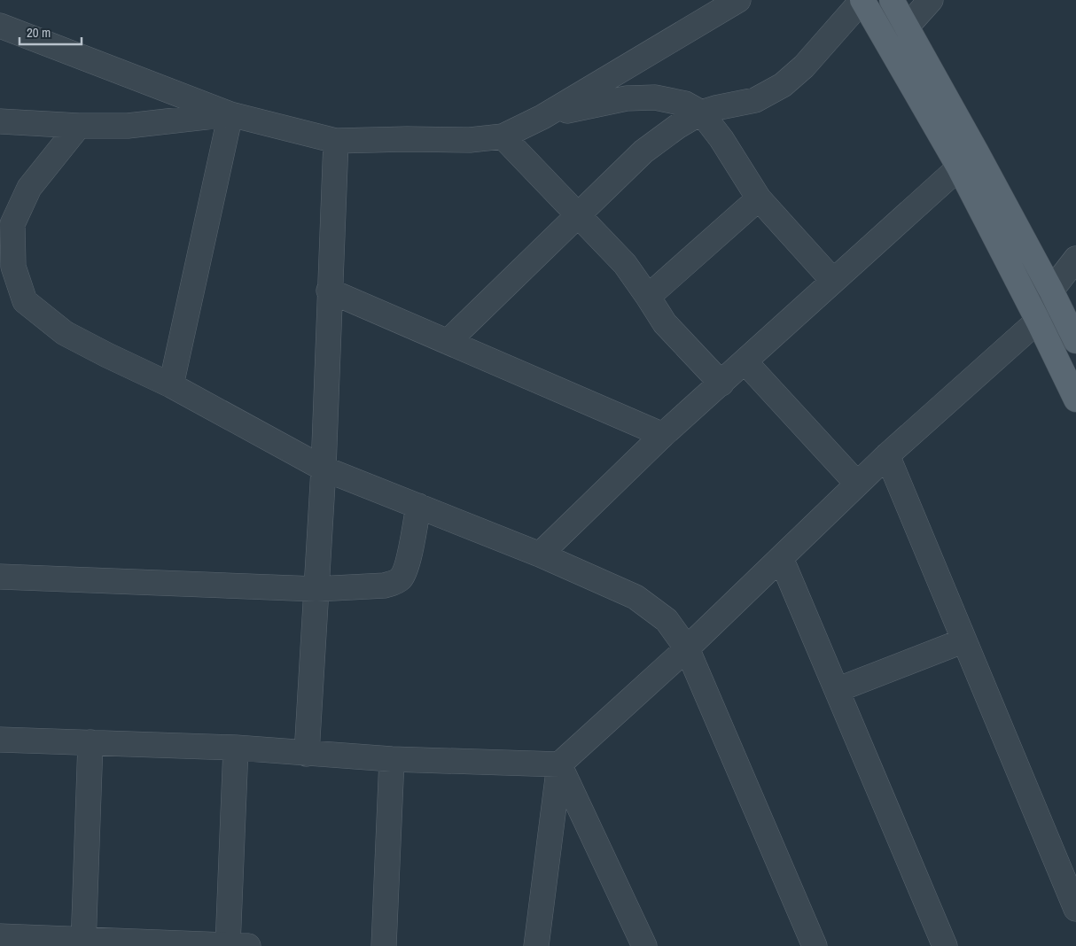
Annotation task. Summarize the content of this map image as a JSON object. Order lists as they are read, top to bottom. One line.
{"scale_bar":"20 m"}
